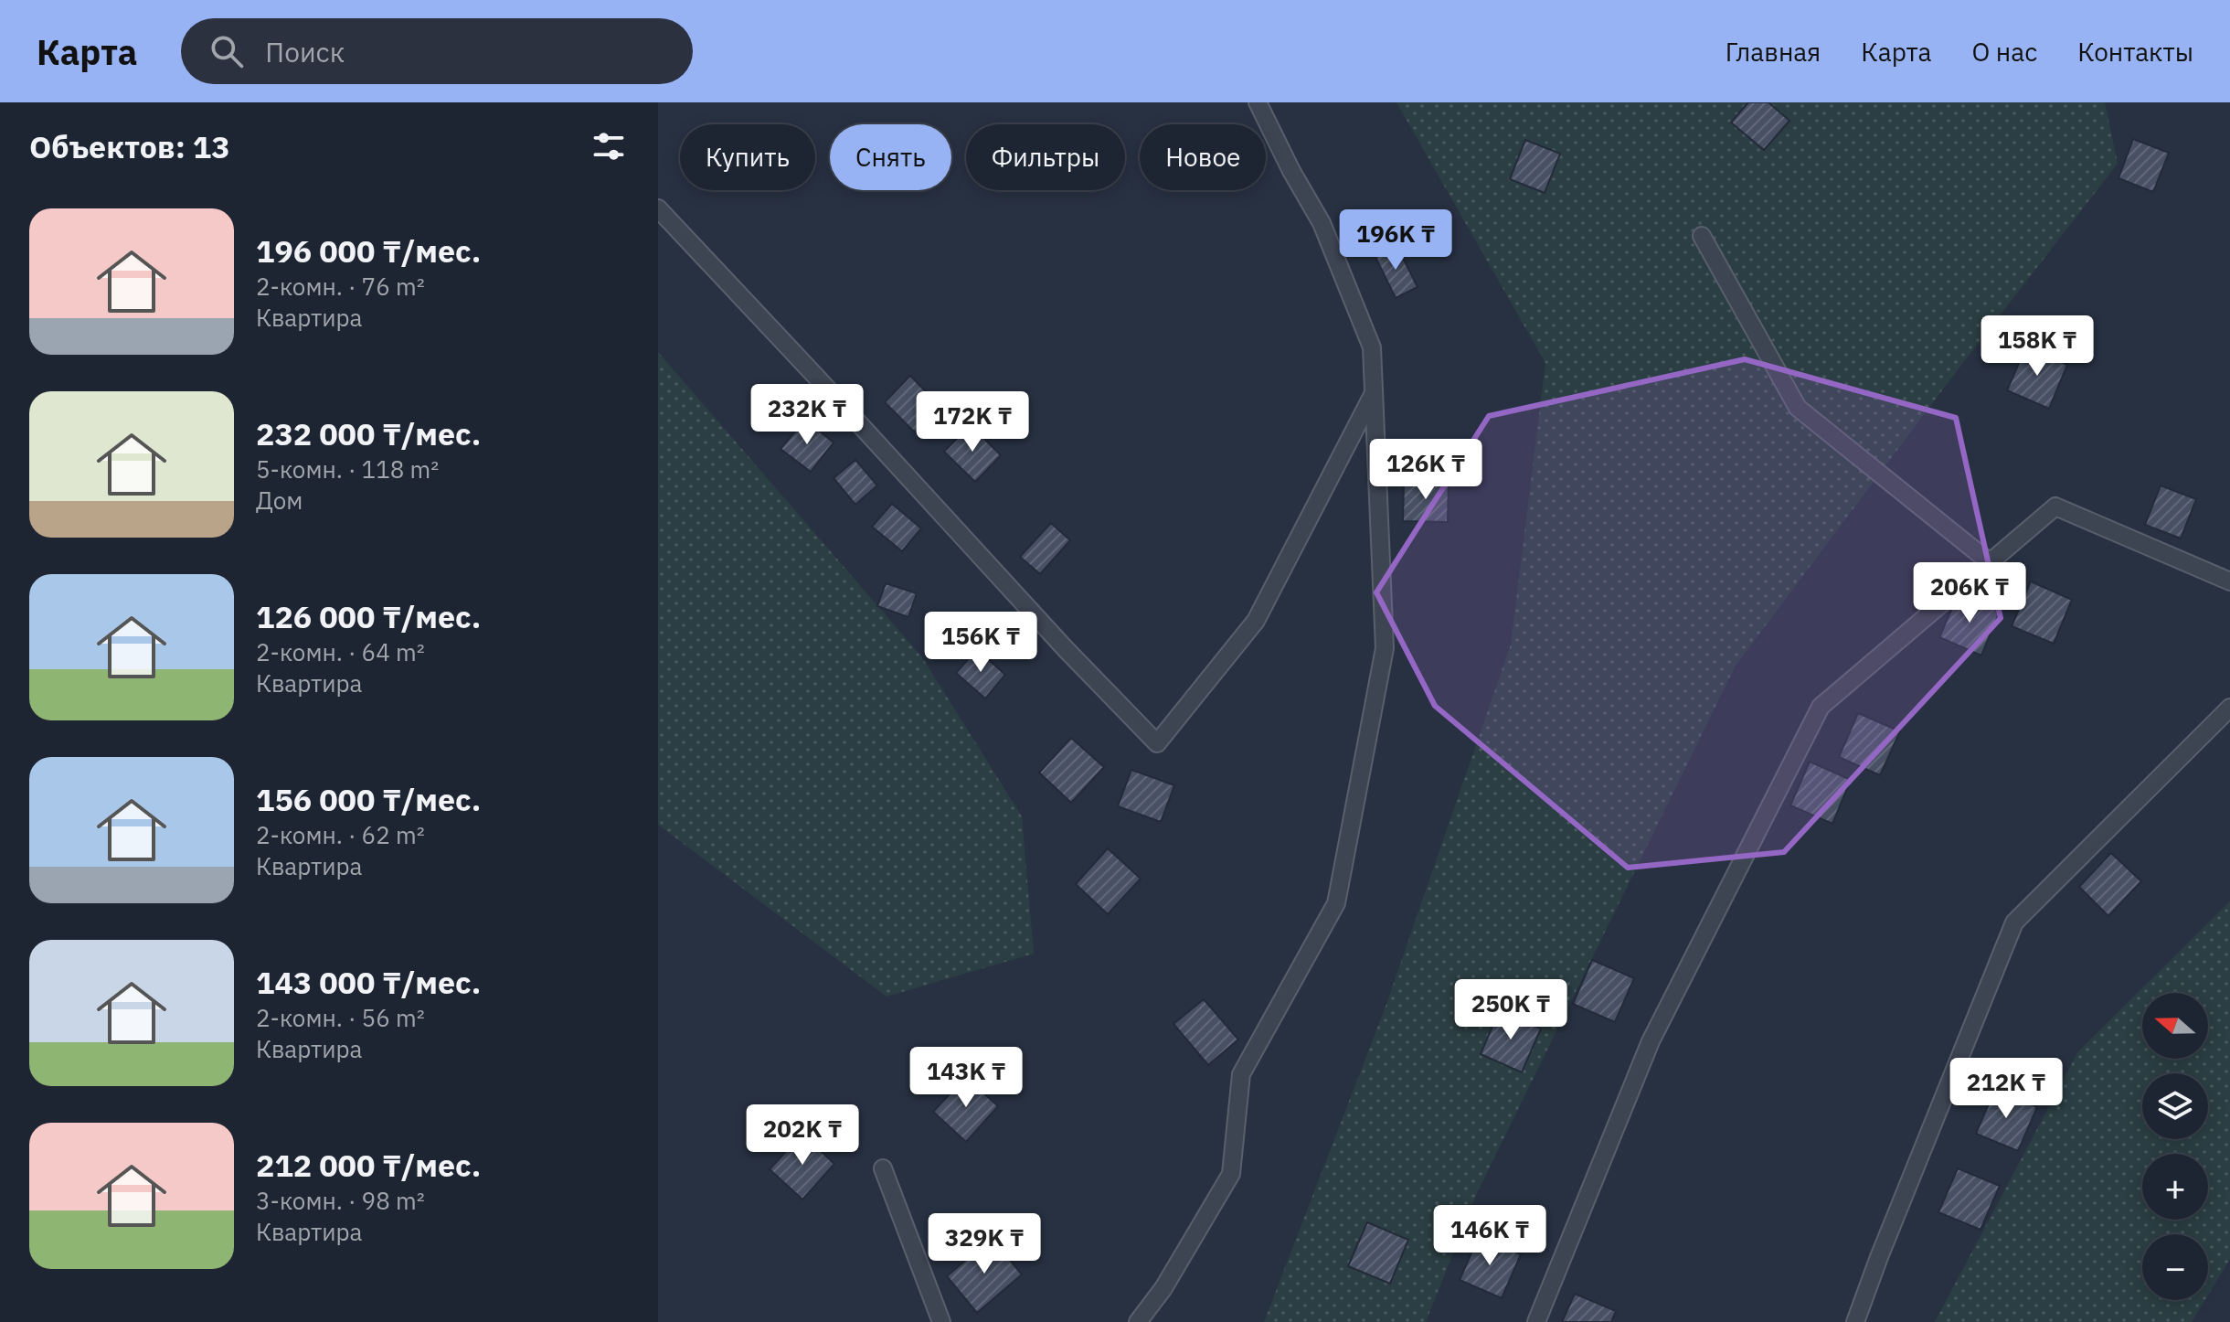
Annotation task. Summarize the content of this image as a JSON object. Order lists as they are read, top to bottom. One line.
{"north":"left","page":{"header":"Карта","search":"Поиск","nav":["Главная","Карта","О нас","Контакты"],"heading":"Объектов: 13","chip":["Купить","Снять","Фильтры","Новое"],"list":[{"name":"196 000 ₸/мес.","note":"2-комн. · 76 m² · Квартира"},{"name":"232 000 ₸/мес.","note":"5-комн. · 118 m² · Дом"},{"name":"126 000 ₸/мес.","note":"2-комн. · 64 m² · Квартира"},{"name":"156 000 ₸/мес.","note":"2-комн. · 62 m² · Квартира"},{"name":"143 000 ₸/мес.","note":"2-комн. · 56 m² · Квартира"},{"name":"212 000 ₸/мес.","note":"3-комн. · 98 m² · Квартира"}],"price":["196K ₸","158K ₸","232K ₸","172K ₸","126K ₸","206K ₸","156K ₸","250K ₸","143K ₸","212K ₸","202K ₸","146K ₸","329K ₸"],"map_buttons":["+","−"]}}
